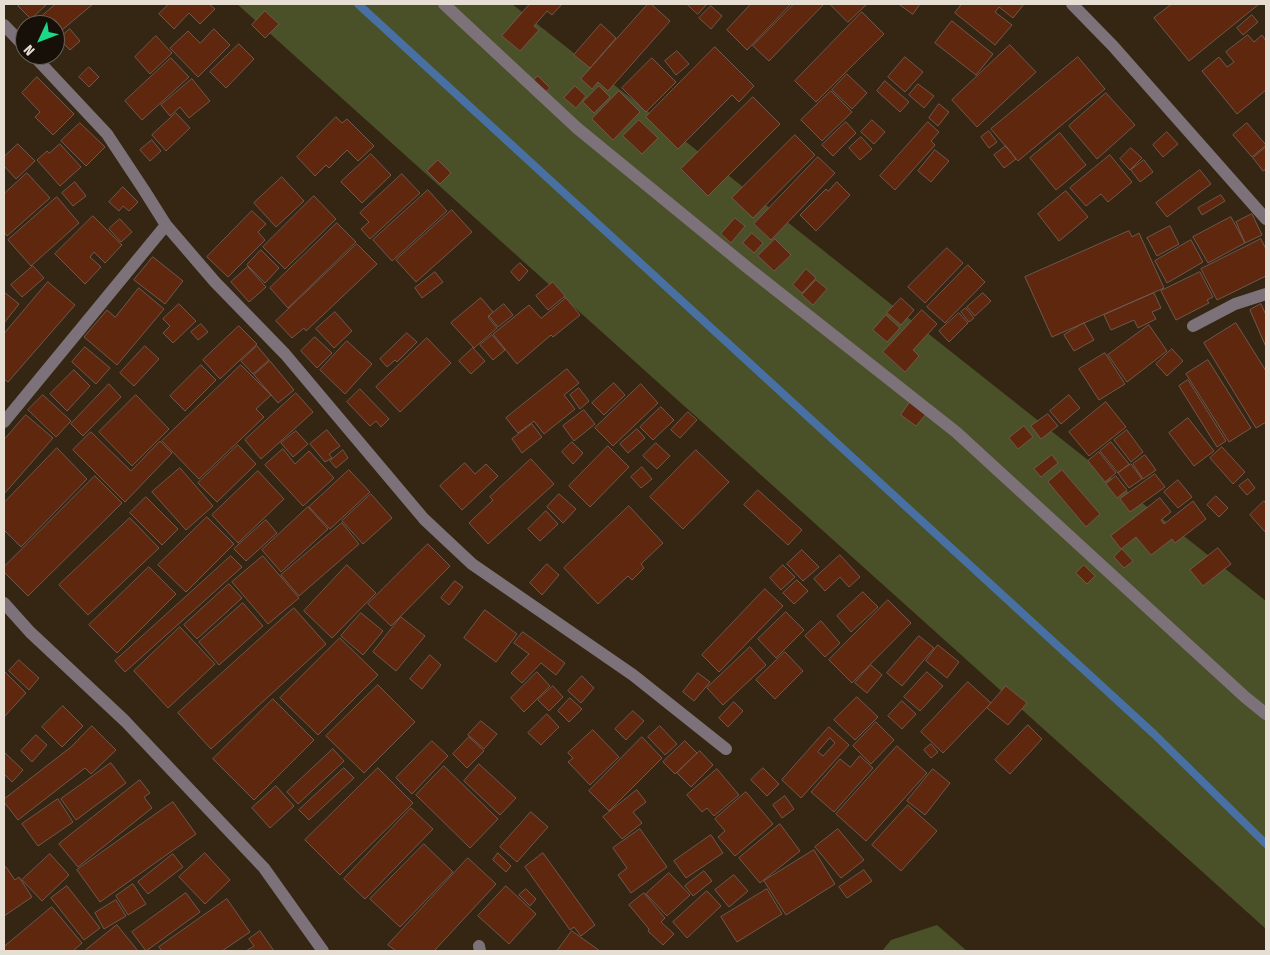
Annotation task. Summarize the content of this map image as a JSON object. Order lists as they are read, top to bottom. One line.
{"north":"bottom left"}
